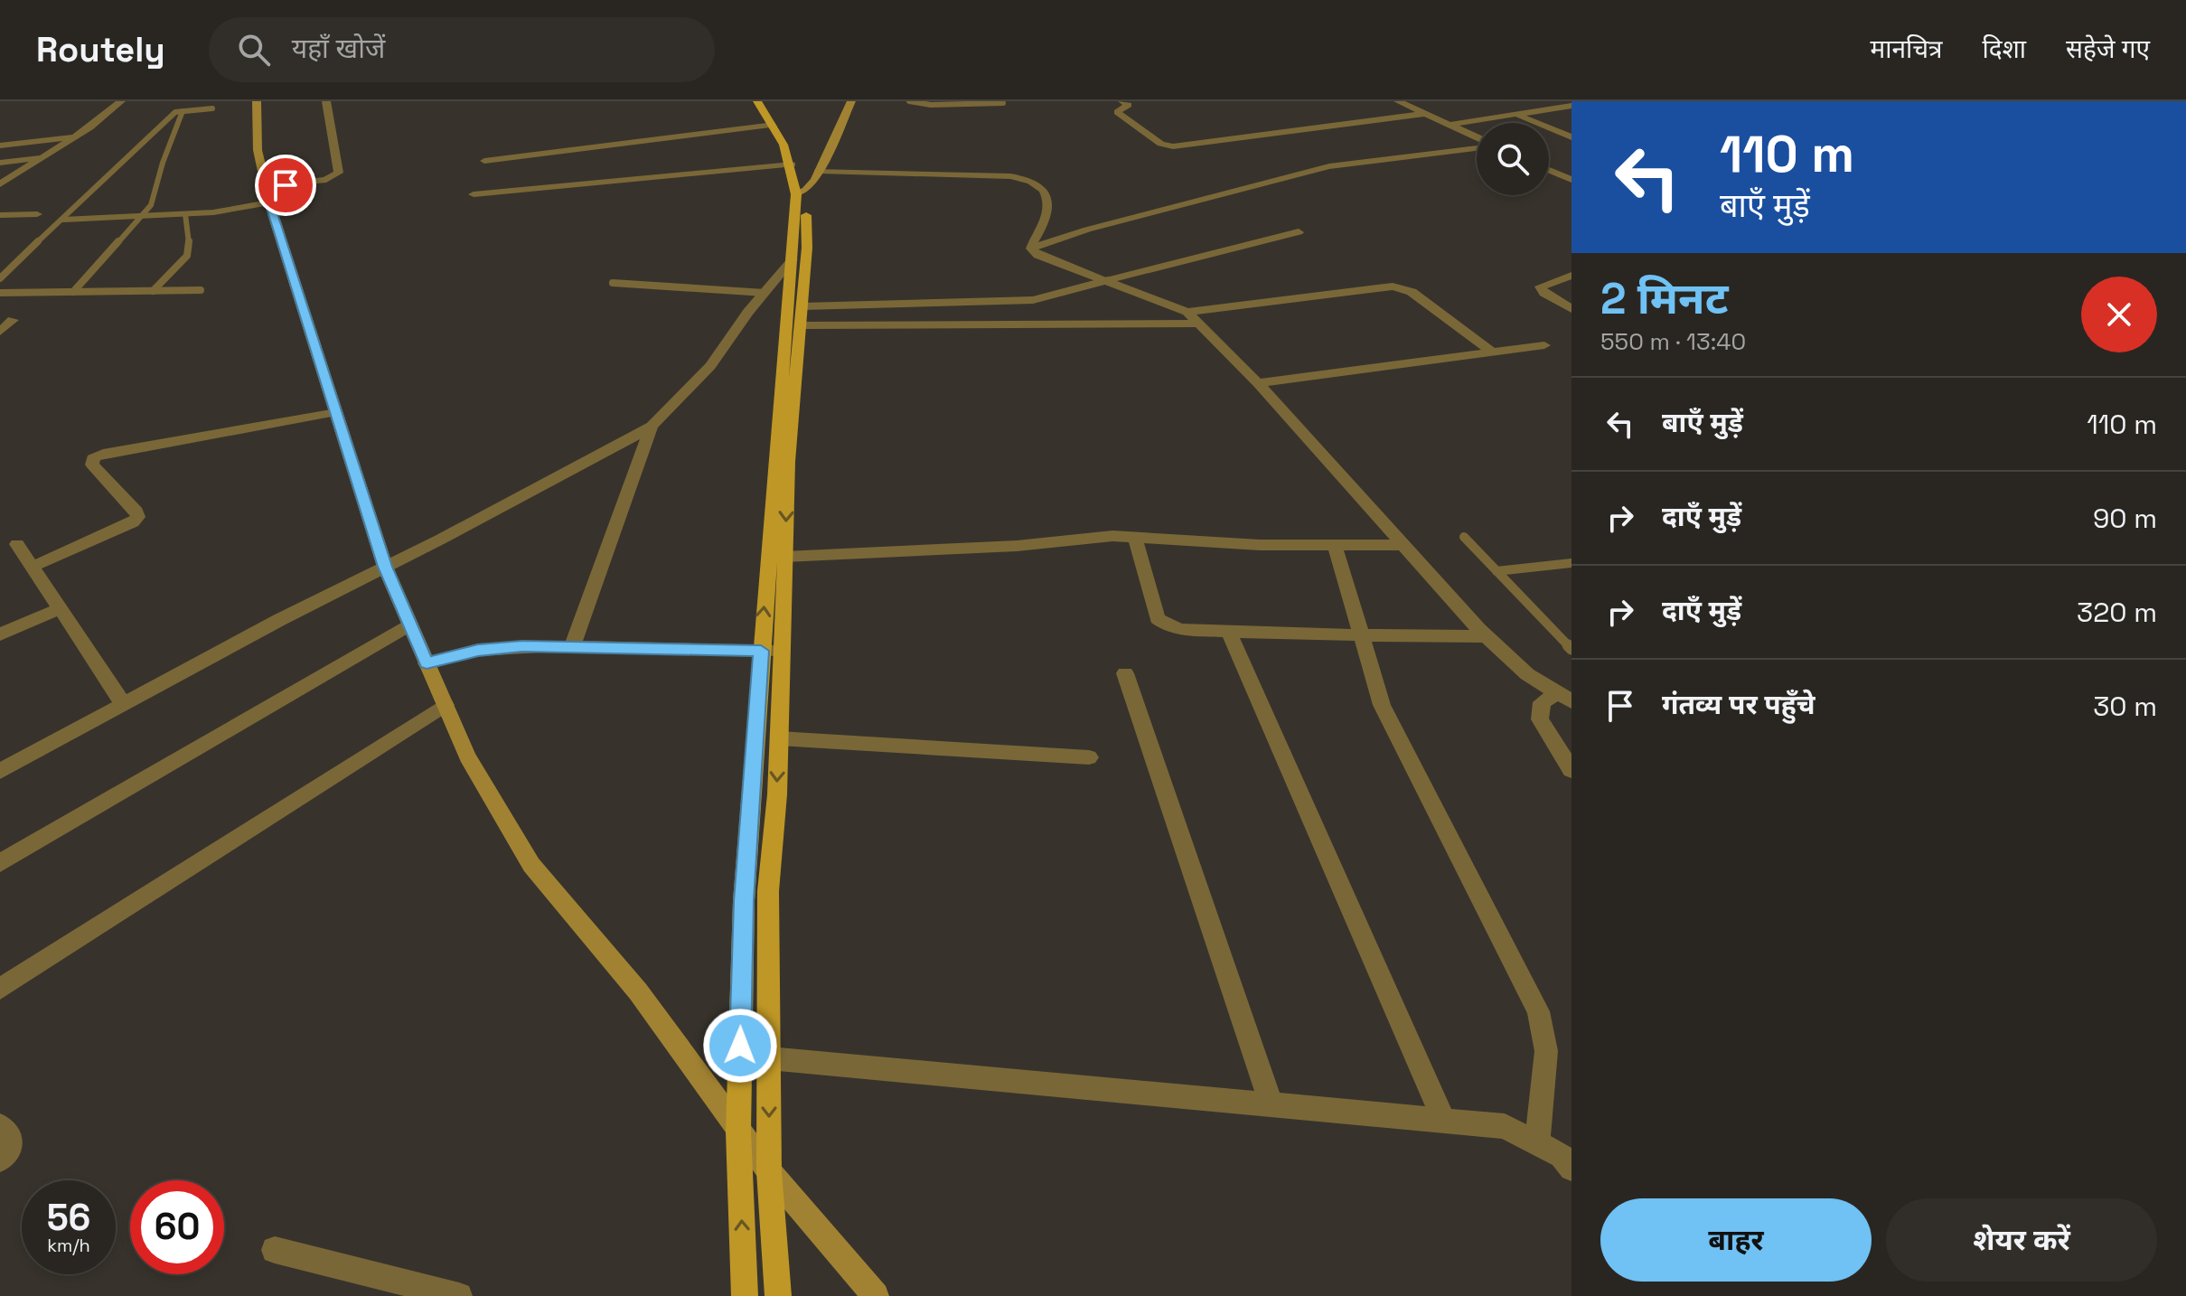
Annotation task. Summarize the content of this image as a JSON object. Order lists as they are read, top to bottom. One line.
{"page":{"header":"Routely","search":"यहाँ खोजें","nav":["मानचित्र","दिशा","सहेजे गए"],"turn":["110 m","बाएँ मुड़ें"],"heading":["2 मिनट","550 m · 13:40"],"list":[{"name":"बाएँ मुड़ें","value":"110 m"},{"name":"दाएँ मुड़ें","value":"90 m"},{"name":"दाएँ मुड़ें","value":"320 m"},{"name":"गंतव्य पर पहुँचे","value":"30 m"}],"speed":"56 km/h","limit":"60","buttons":["बाहर","शेयर करें"]}}
